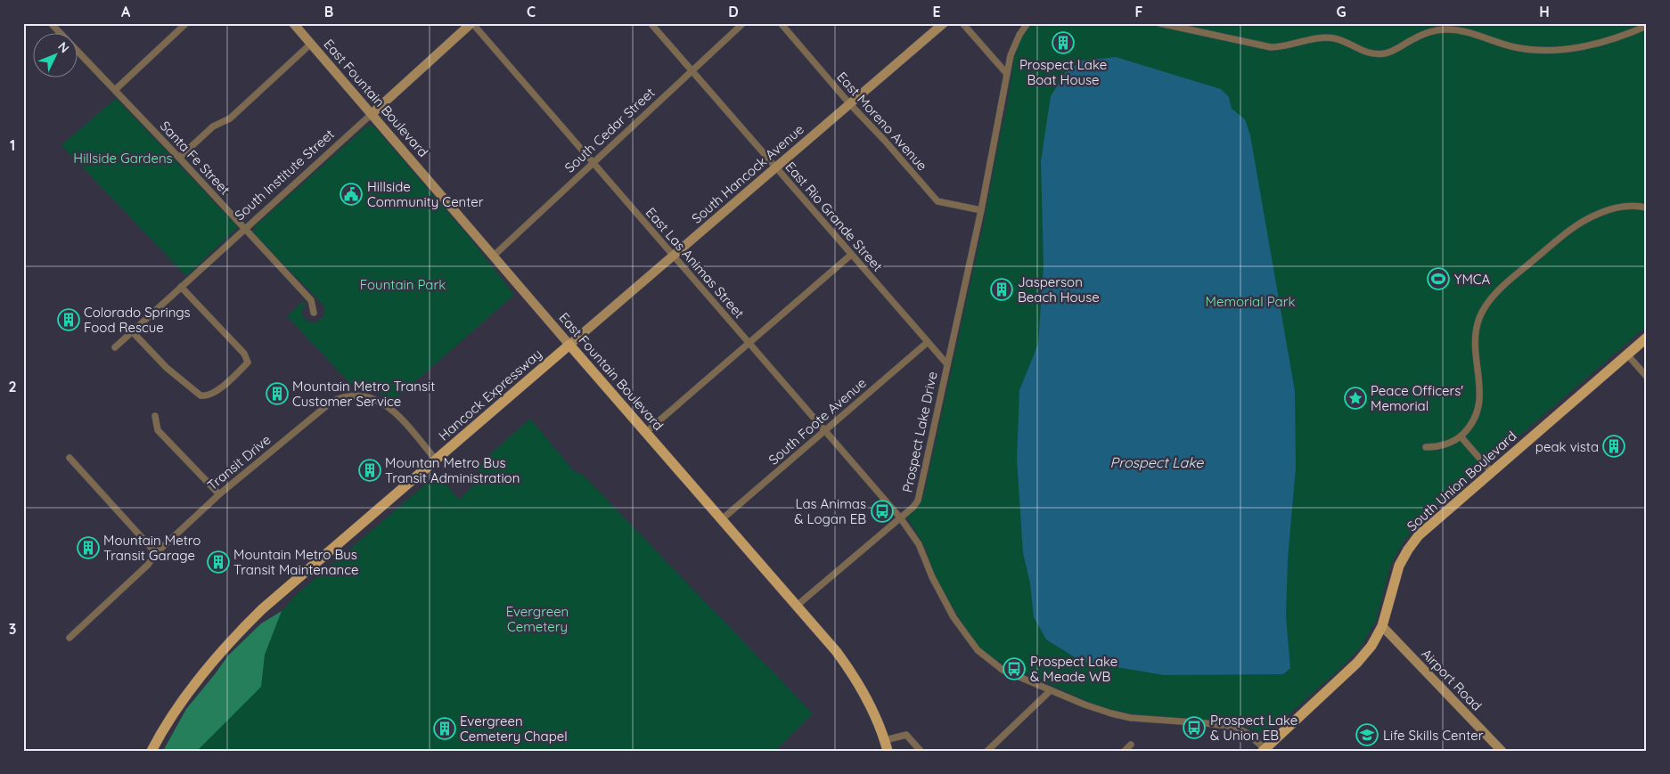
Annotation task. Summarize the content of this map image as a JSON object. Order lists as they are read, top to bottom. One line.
{"streets":{"main road":["East Fountain Boulevard","South Hancock Avenue","South Institute Street","Hancock Expressway","South Union Boulevard","Airport Road"],"street":["East Moreno Avenue","South Cedar Street","Santa Fe Street","East Rio Grande Street","East Las Animas Street","South Foote Avenue","Prospect Lake Drive","Transit Drive"]},"crossings":[["East Fountain Boulevard","South Cedar Street"],["East Fountain Boulevard","South Hancock Avenue"],["East Fountain Boulevard","South Institute Street"],["East Fountain Boulevard","Hancock Expressway"],["East Fountain Boulevard","South Foote Avenue"],["East Fountain Boulevard","Prospect Lake Drive"],["East Moreno Avenue","South Hancock Avenue"],["East Moreno Avenue","Prospect Lake Drive"],["South Cedar Street","East Rio Grande Street"],["South Cedar Street","East Las Animas Street"],["Santa Fe Street","South Institute Street"],["South Hancock Avenue","East Rio Grande Street"],["South Hancock Avenue","East Las Animas Street"],["South Hancock Avenue","Hancock Expressway"],["South Institute Street","East Las Animas Street"],["East Rio Grande Street","South Foote Avenue"],["East Rio Grande Street","Prospect Lake Drive"],["East Las Animas Street","South Foote Avenue"],["East Las Animas Street","Prospect Lake Drive"],["Hancock Expressway","Transit Drive"],["South Union Boulevard","Airport Road"]],"water":["Prospect Lake"],"parks":["Hillside Gardens","Fountain Park","Memorial Park","Evergreen Cemetery"],"places":{"building":["Prospect Lake Boat House","Jasperson Beach House","Colorado Springs Food Rescue","Mountain Metro Transit Customer Service","peak vista","Mountan Metro Bus Transit Administration","Mountain Metro Transit Garage","Mountain Metro Bus Transit Maintenance","Evergreen Cemetery Chapel"],"public building":["Hillside Community Center"],"sports":["YMCA"],"place":["Peace Officers' Memorial"],"bus stop":["Las Animas & Logan EB","Prospect Lake & Meade WB","Prospect Lake & Union EB"],"school or university":["Life Skills Center"]},"north":"top right","grid":{"columns":["A","B","C","D","E","F","G","H"],"rows":["1","2","3"]}}
